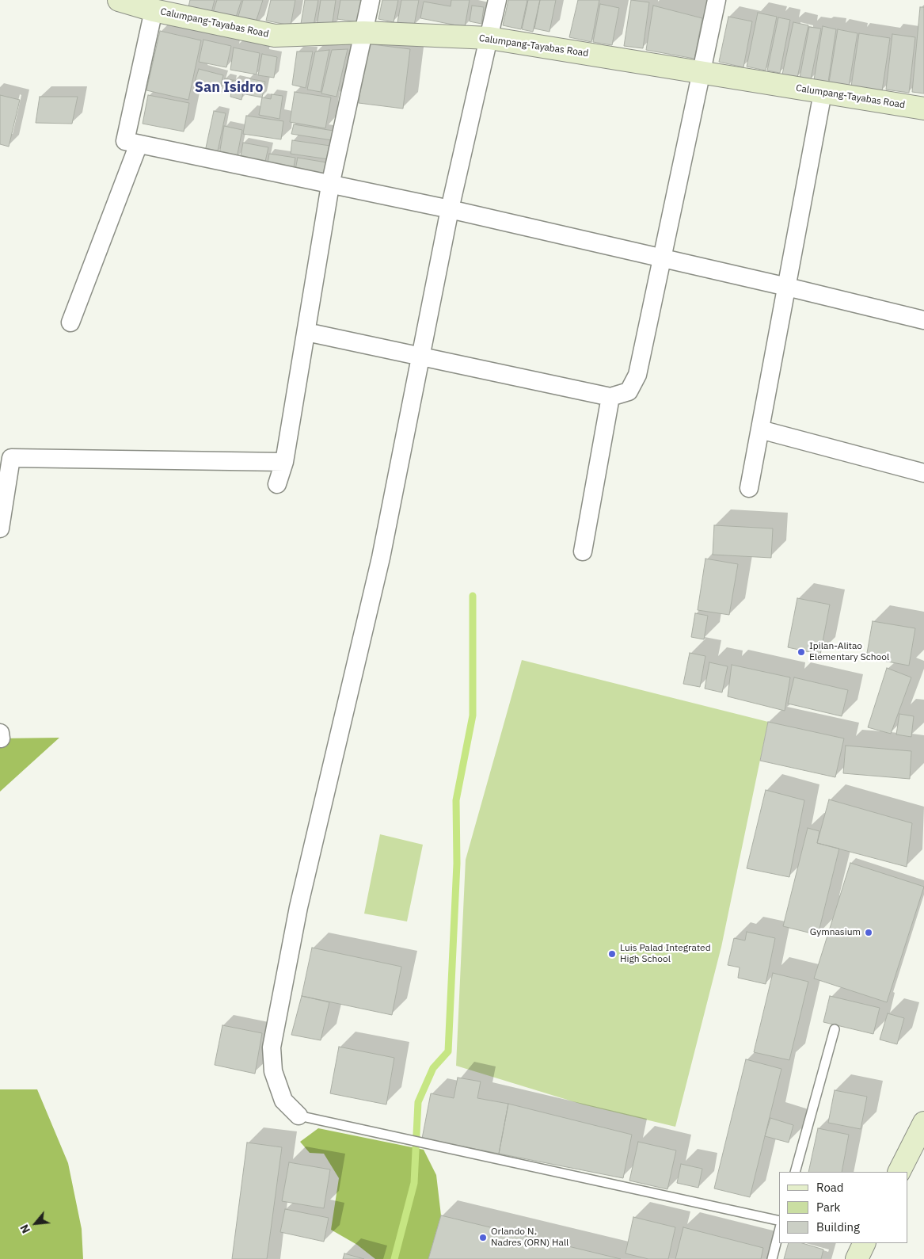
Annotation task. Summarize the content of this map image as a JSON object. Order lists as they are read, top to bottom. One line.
{"streets":{"main road":["Calumpang-Tayabas Road"]},"districts":["San Isidro"],"places":["Ipilan-Alitao Elementary School","Gymnasium","Luis Palad Integrated High School","Orlando N. Nadres (ORN) Hall"],"legend":["Road","Park","Building"],"north":"bottom left"}
